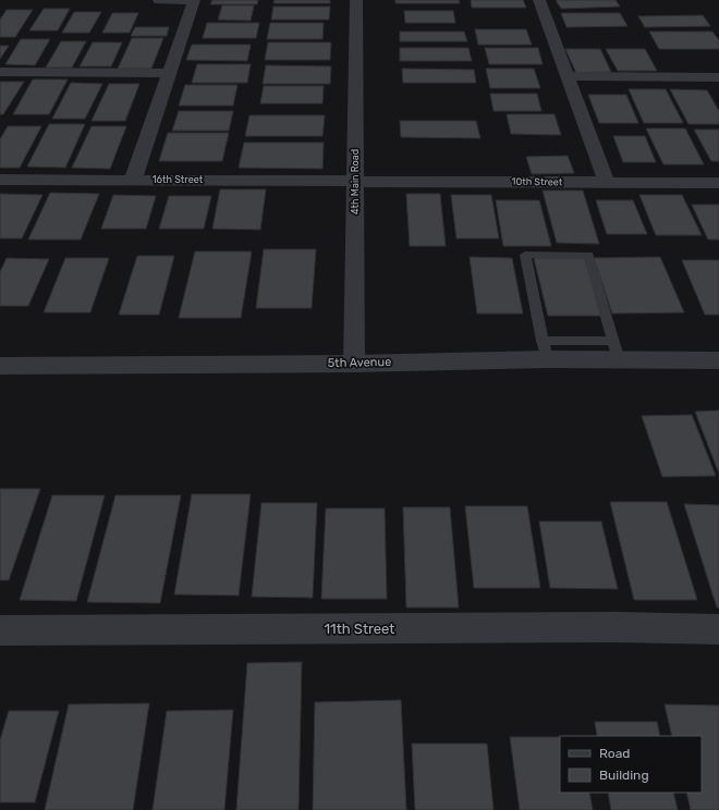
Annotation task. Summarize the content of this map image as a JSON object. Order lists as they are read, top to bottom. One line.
{"streets":{"street":["16th Street","4th Main Road","10th Street","5th Avenue","11th Street"]},"crossings":[["16th Street","4th Main Road"],["16th Street","10th Street"],["4th Main Road","10th Street"],["4th Main Road","5th Avenue"]],"legend":["Road","Building"]}
